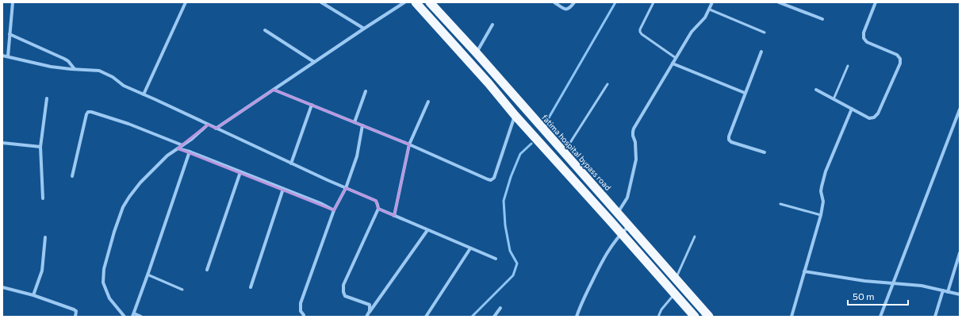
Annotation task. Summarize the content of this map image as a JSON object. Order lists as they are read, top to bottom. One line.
{"streets":{"highway":["fatima hospital bypass road"]},"scale_bar":"50 m"}
